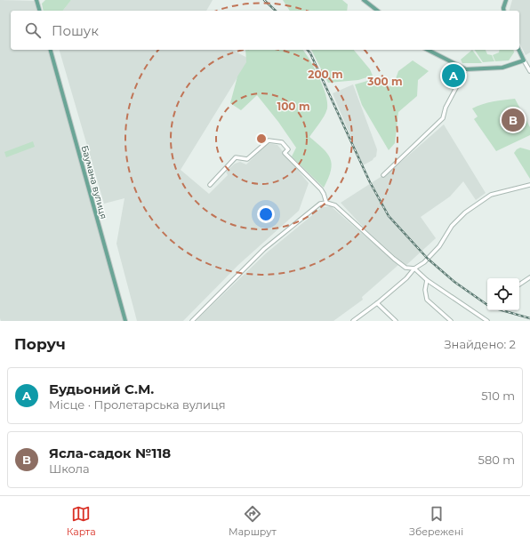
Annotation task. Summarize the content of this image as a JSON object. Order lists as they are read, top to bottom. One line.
{"streets":{"main road":["Баумана вулиця"]},"page":{"search":"Пошук","pins":["A","B"],"heading":["Поруч","Знайдено: 2"],"list":[{"mark":"A","name":"Будьоний С.М.","note":"Місце · Пролетарська вулиця","value":"510 m"},{"mark":"B","name":"Ясла-садок №118","note":"Школа","value":"580 m"}],"nav":["Карта","Маршрут","Збережені"]},"rings":["200 m","300 m","100 m"]}
